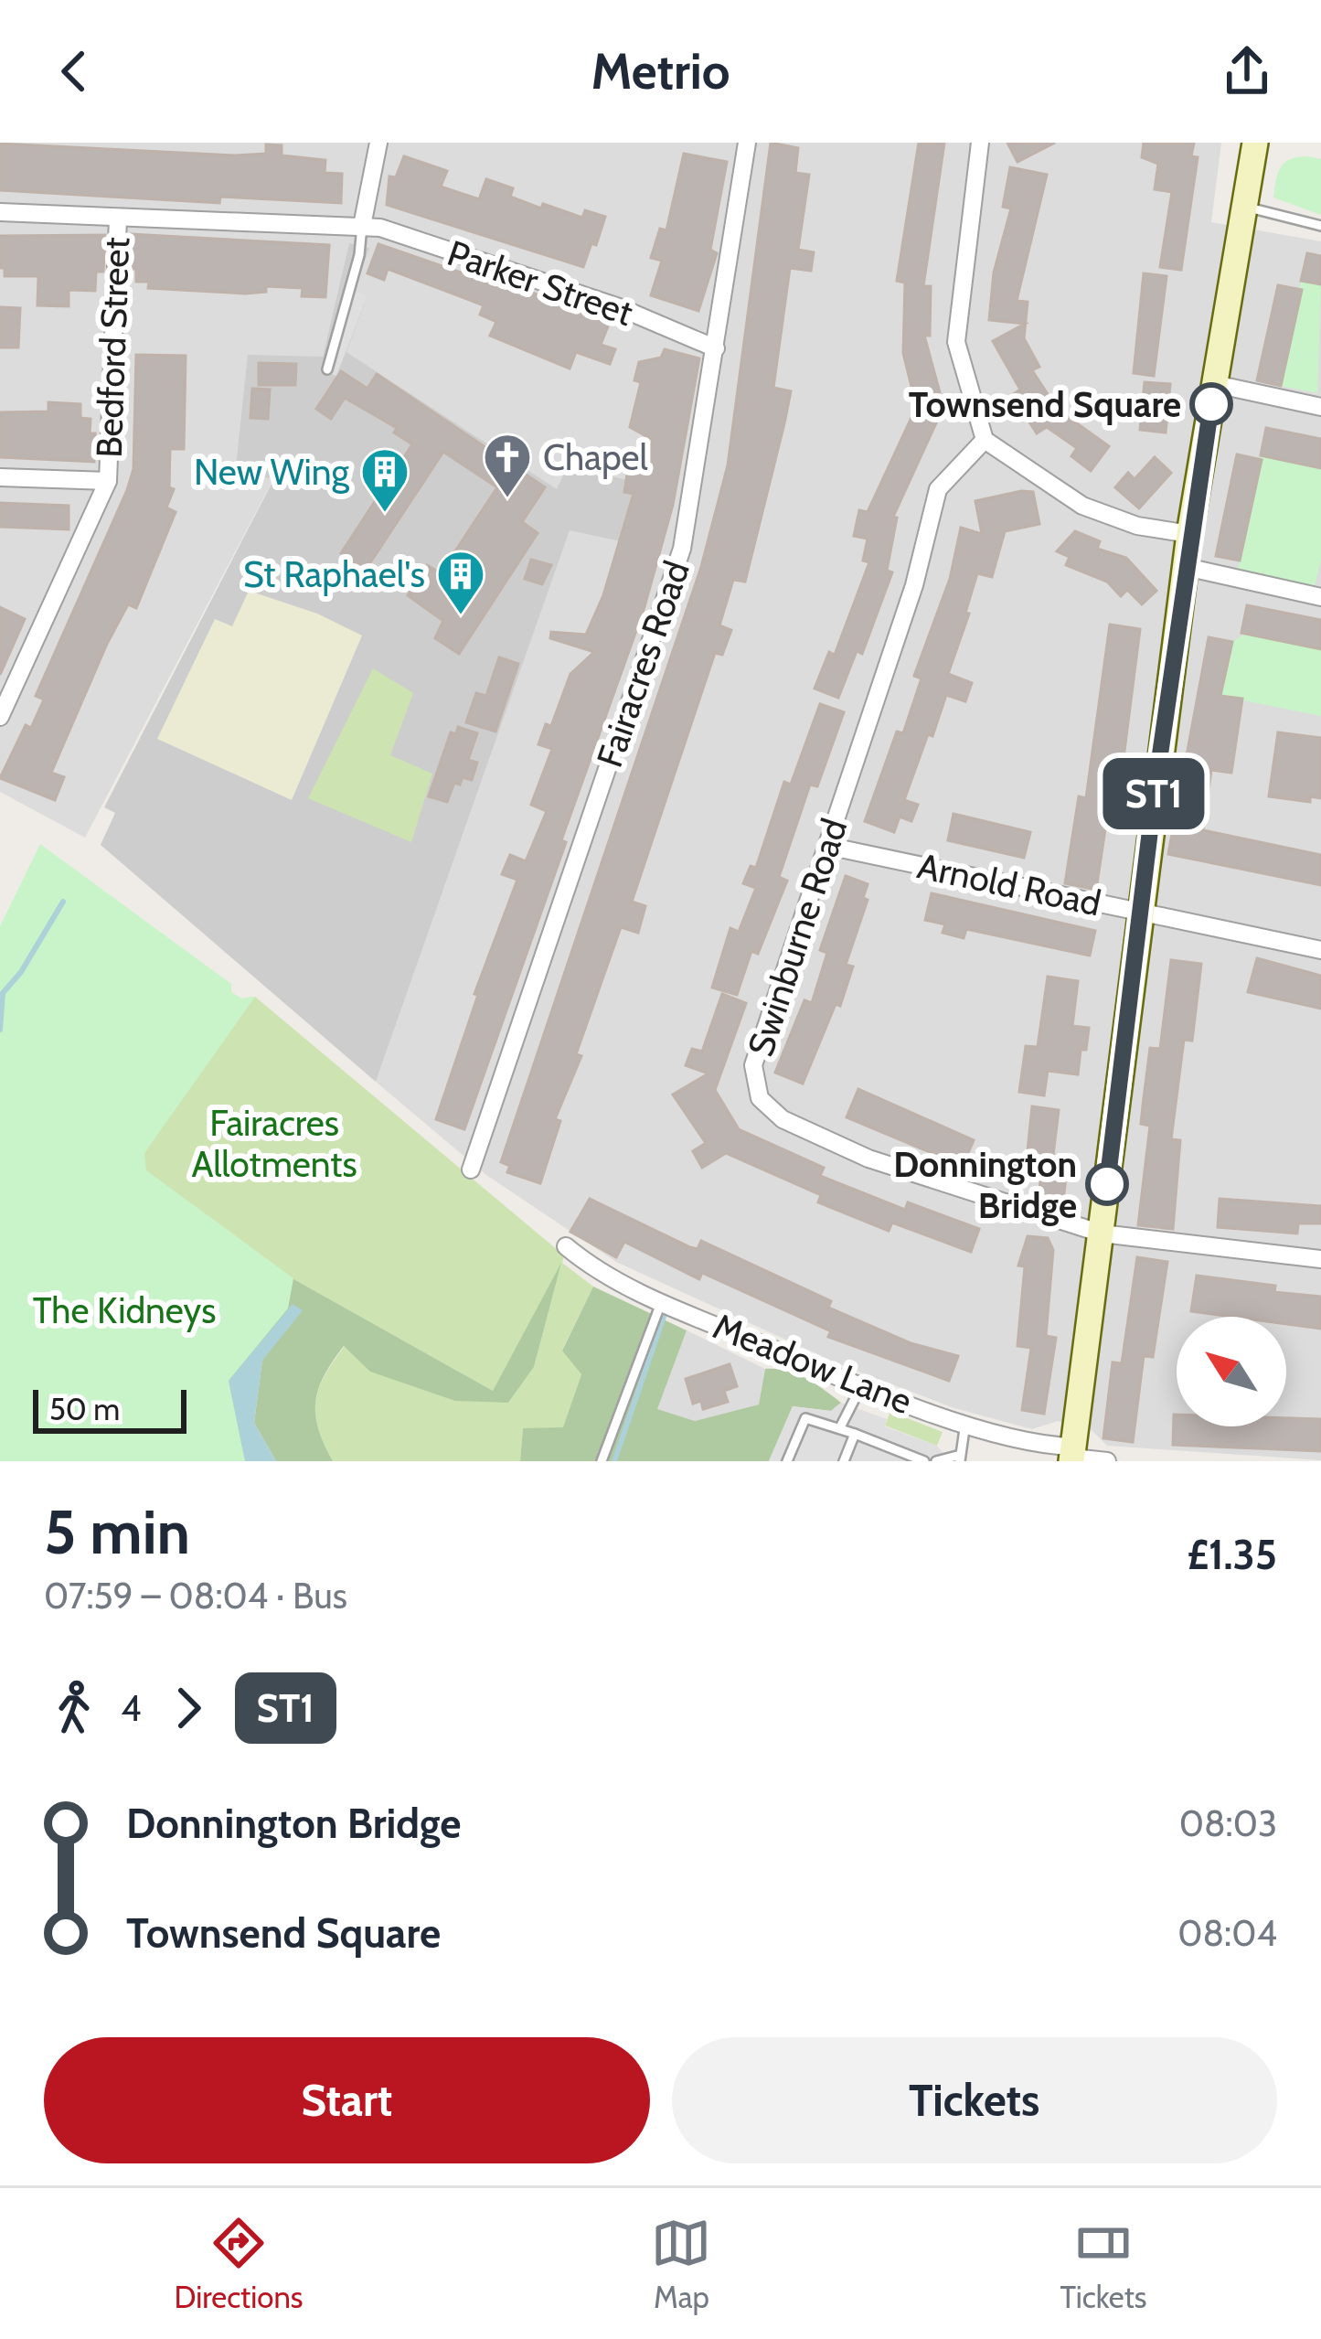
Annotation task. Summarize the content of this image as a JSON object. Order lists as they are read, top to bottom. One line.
{"streets":{"street":["Parker Street","Bedford Street","Fairacres Road","Arnold Road","Swinburne Road","Meadow Lane"]},"crossings":[["Parker Street","Bedford Street"],["Parker Street","Fairacres Road"],["Arnold Road","Swinburne Road"]],"parks":["Fairacres Allotments","The Kidneys"],"places":{"other":["Townsend Square","Donnington Bridge"],"church":["Chapel"],"building":["New Wing","St Raphael's"]},"lines":["bus line ST1"],"scale_bar":"50 m","north":"top left","page":{"header":"Metrio","on_map":"ST1","scale":"50 m","heading":["5 min","07:59 – 08:04 · Bus","£1.35"],"legs":["4","ST1"],"list":[{"name":"Donnington Bridge","value":"08:03"},{"name":"Townsend Square","value":"08:04"}],"buttons":["Start","Tickets"],"tabs":["Directions","Map","Tickets"]}}
